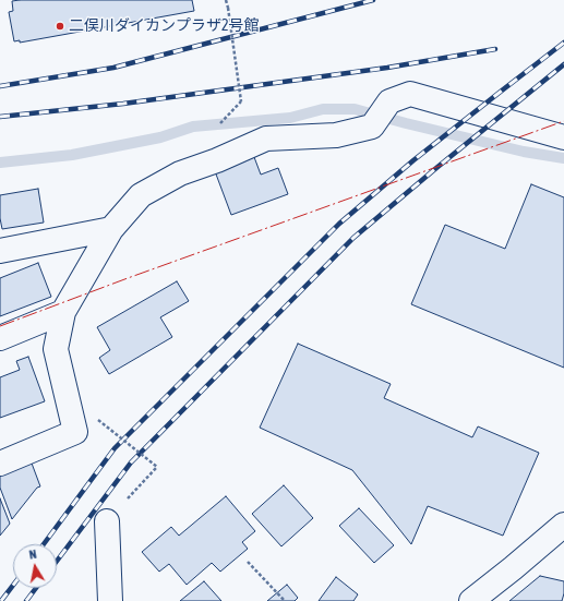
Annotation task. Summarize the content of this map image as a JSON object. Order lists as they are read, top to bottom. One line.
{"places":["二俣川ダイカンプラザ2号館"],"north":"top"}
